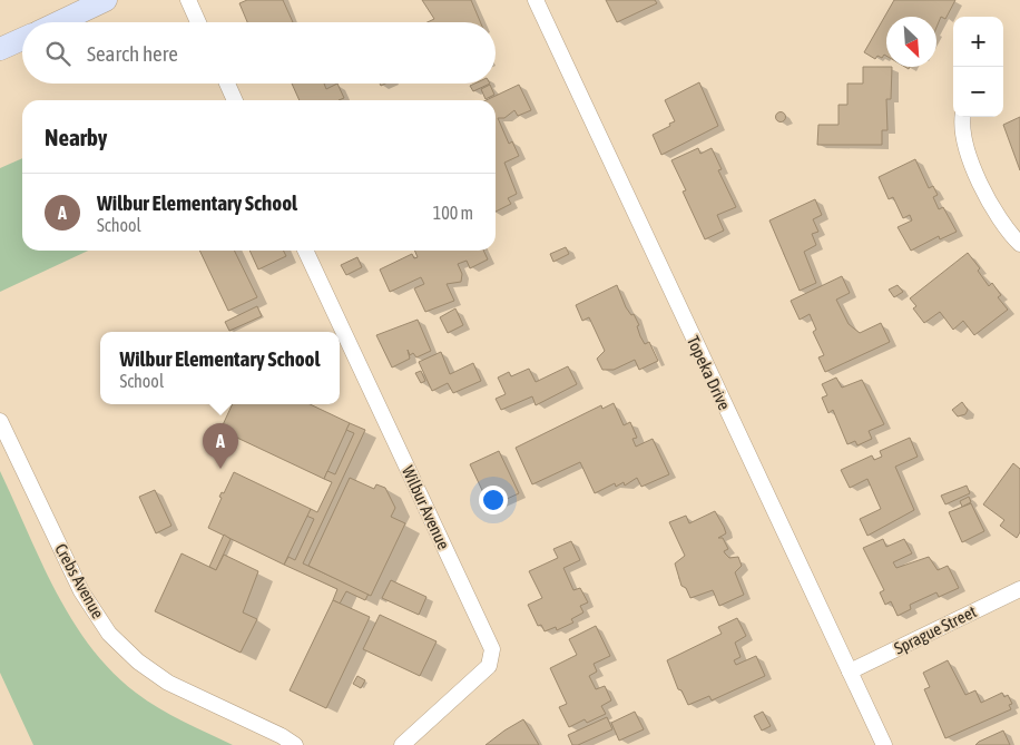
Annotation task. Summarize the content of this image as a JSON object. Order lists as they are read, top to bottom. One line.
{"streets":{"street":["Topeka Drive","Wilbur Avenue","Crebs Avenue","Sprague Street"]},"crossings":[["Topeka Drive","Sprague Street"]],"north":"bottom right","page":{"map_buttons":["+","−"],"search":"Search here","heading":"Nearby","list":[{"mark":"A","name":"Wilbur Elementary School","note":"School","value":"100 m"}],"popup":["Wilbur Elementary School","School"],"pins":"A"}}
